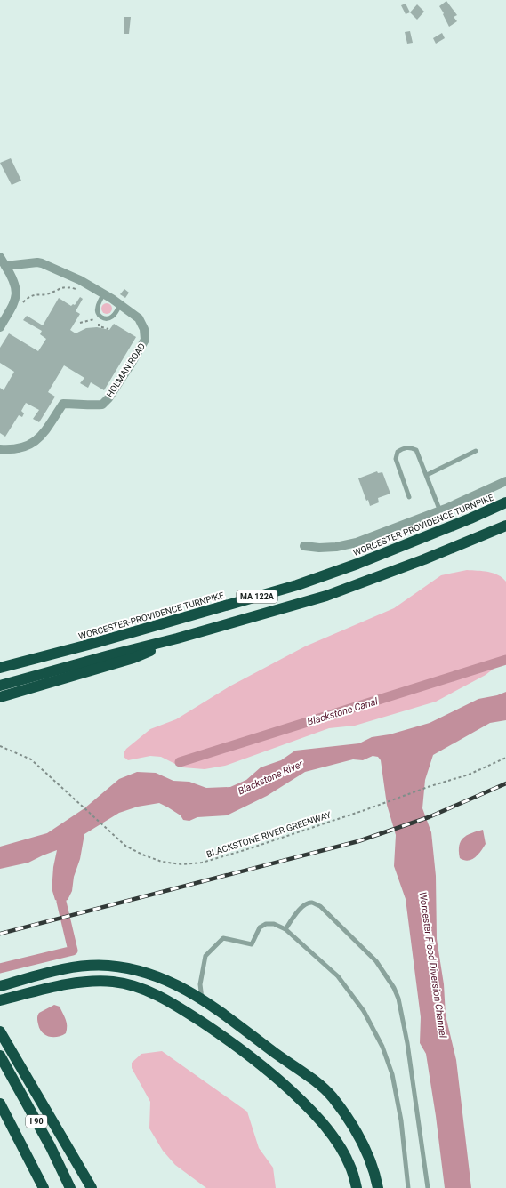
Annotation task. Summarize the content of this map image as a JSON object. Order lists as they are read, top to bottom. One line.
{"streets":{"highway":["WORCESTER-PROVIDENCE TURNPIKE","MA 122A","I 90"],"street":["HOLMAN ROAD"],"path":["BLACKSTONE RIVER GREENWAY"]},"water":["Blackstone Canal","Blackstone River","Worcester Flood Diversion Channel"]}
